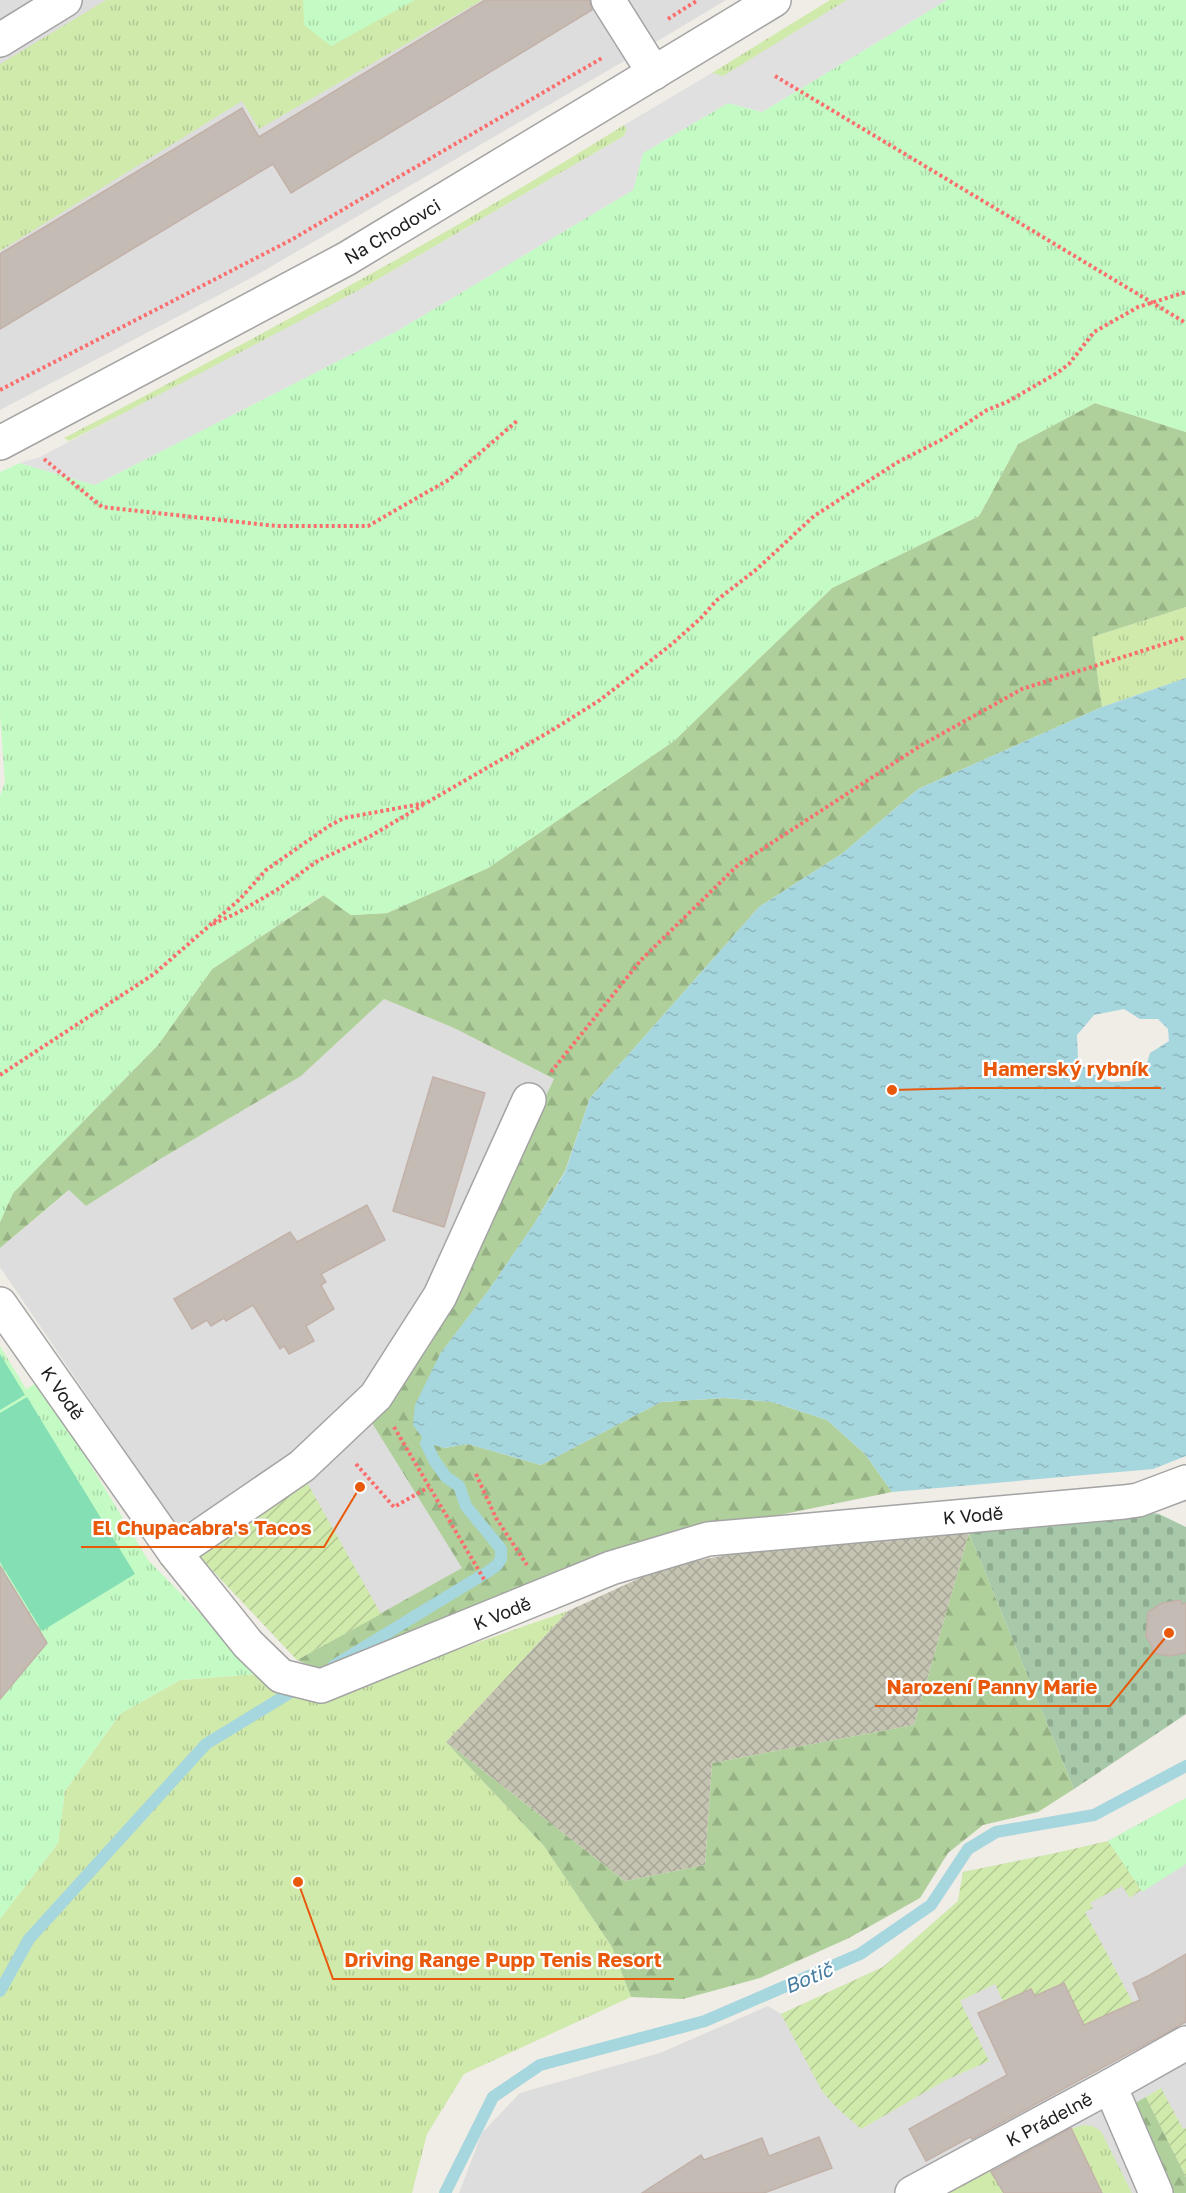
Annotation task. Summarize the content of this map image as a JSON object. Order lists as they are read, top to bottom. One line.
{"streets":{"street":["Na Chodovci","K Vodě","K Prádelně"]},"water":["Botič"],"places":["Hamerský rybník","El Chupacabra's Tacos","Narození Panny Marie","Driving Range Pupp Tenis Resort"]}
